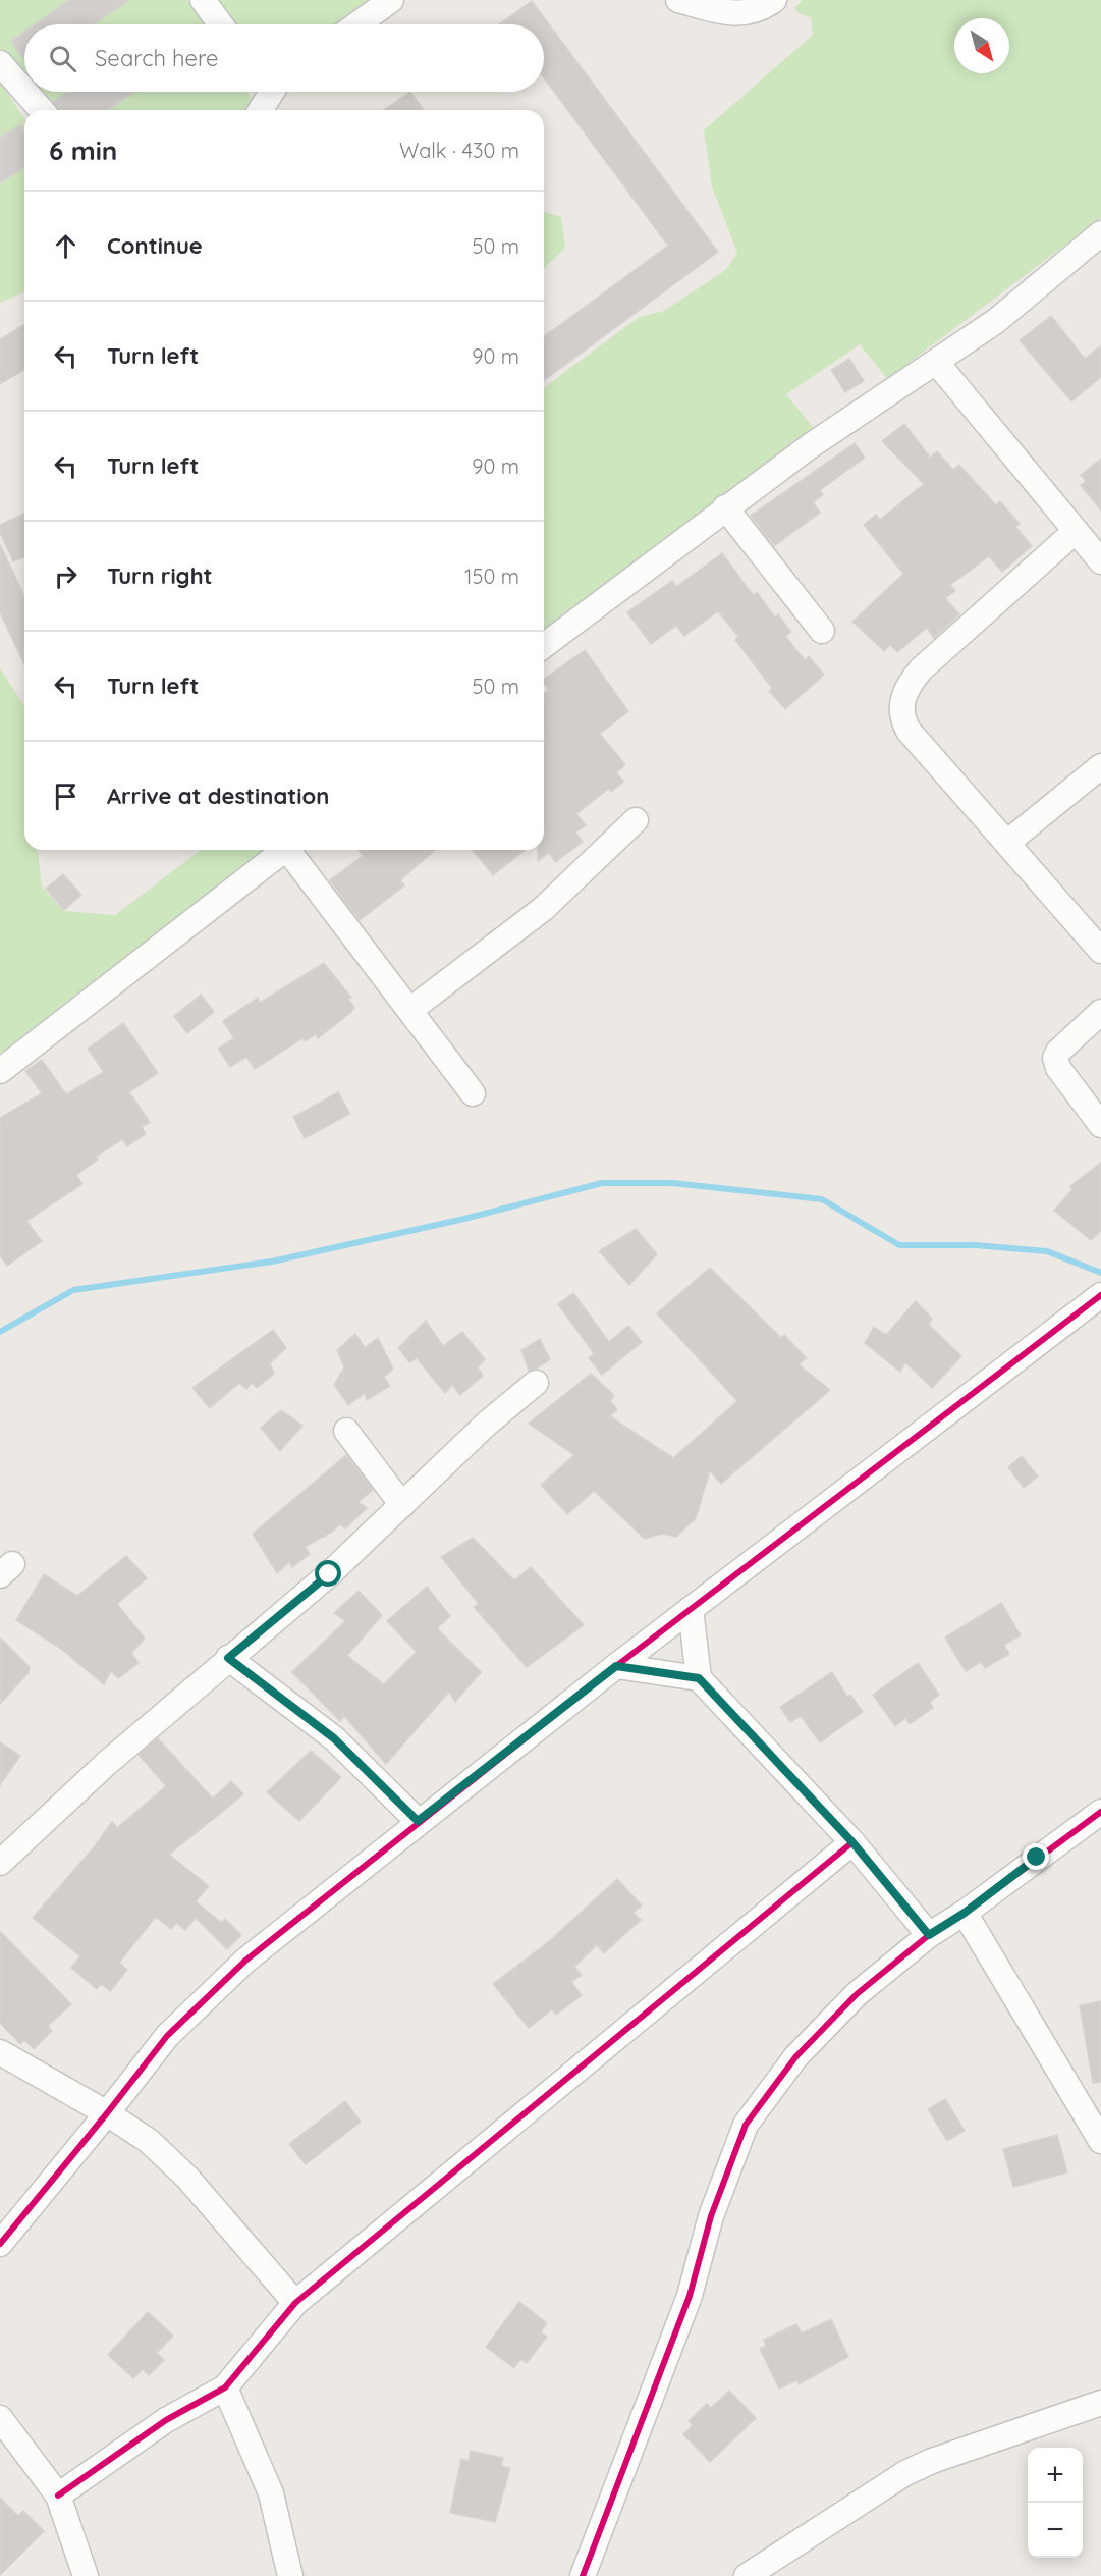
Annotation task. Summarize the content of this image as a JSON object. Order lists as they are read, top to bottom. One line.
{"north":"bottom right","page":{"search":"Search here","heading":["6 min","Walk · 430 m"],"list":[["Continue","50 m"],["Turn left","90 m"],["Turn left","90 m"],["Turn right","150 m"],["Turn left","50 m"],"Arrive at destination"],"map_buttons":["+","−"]}}
